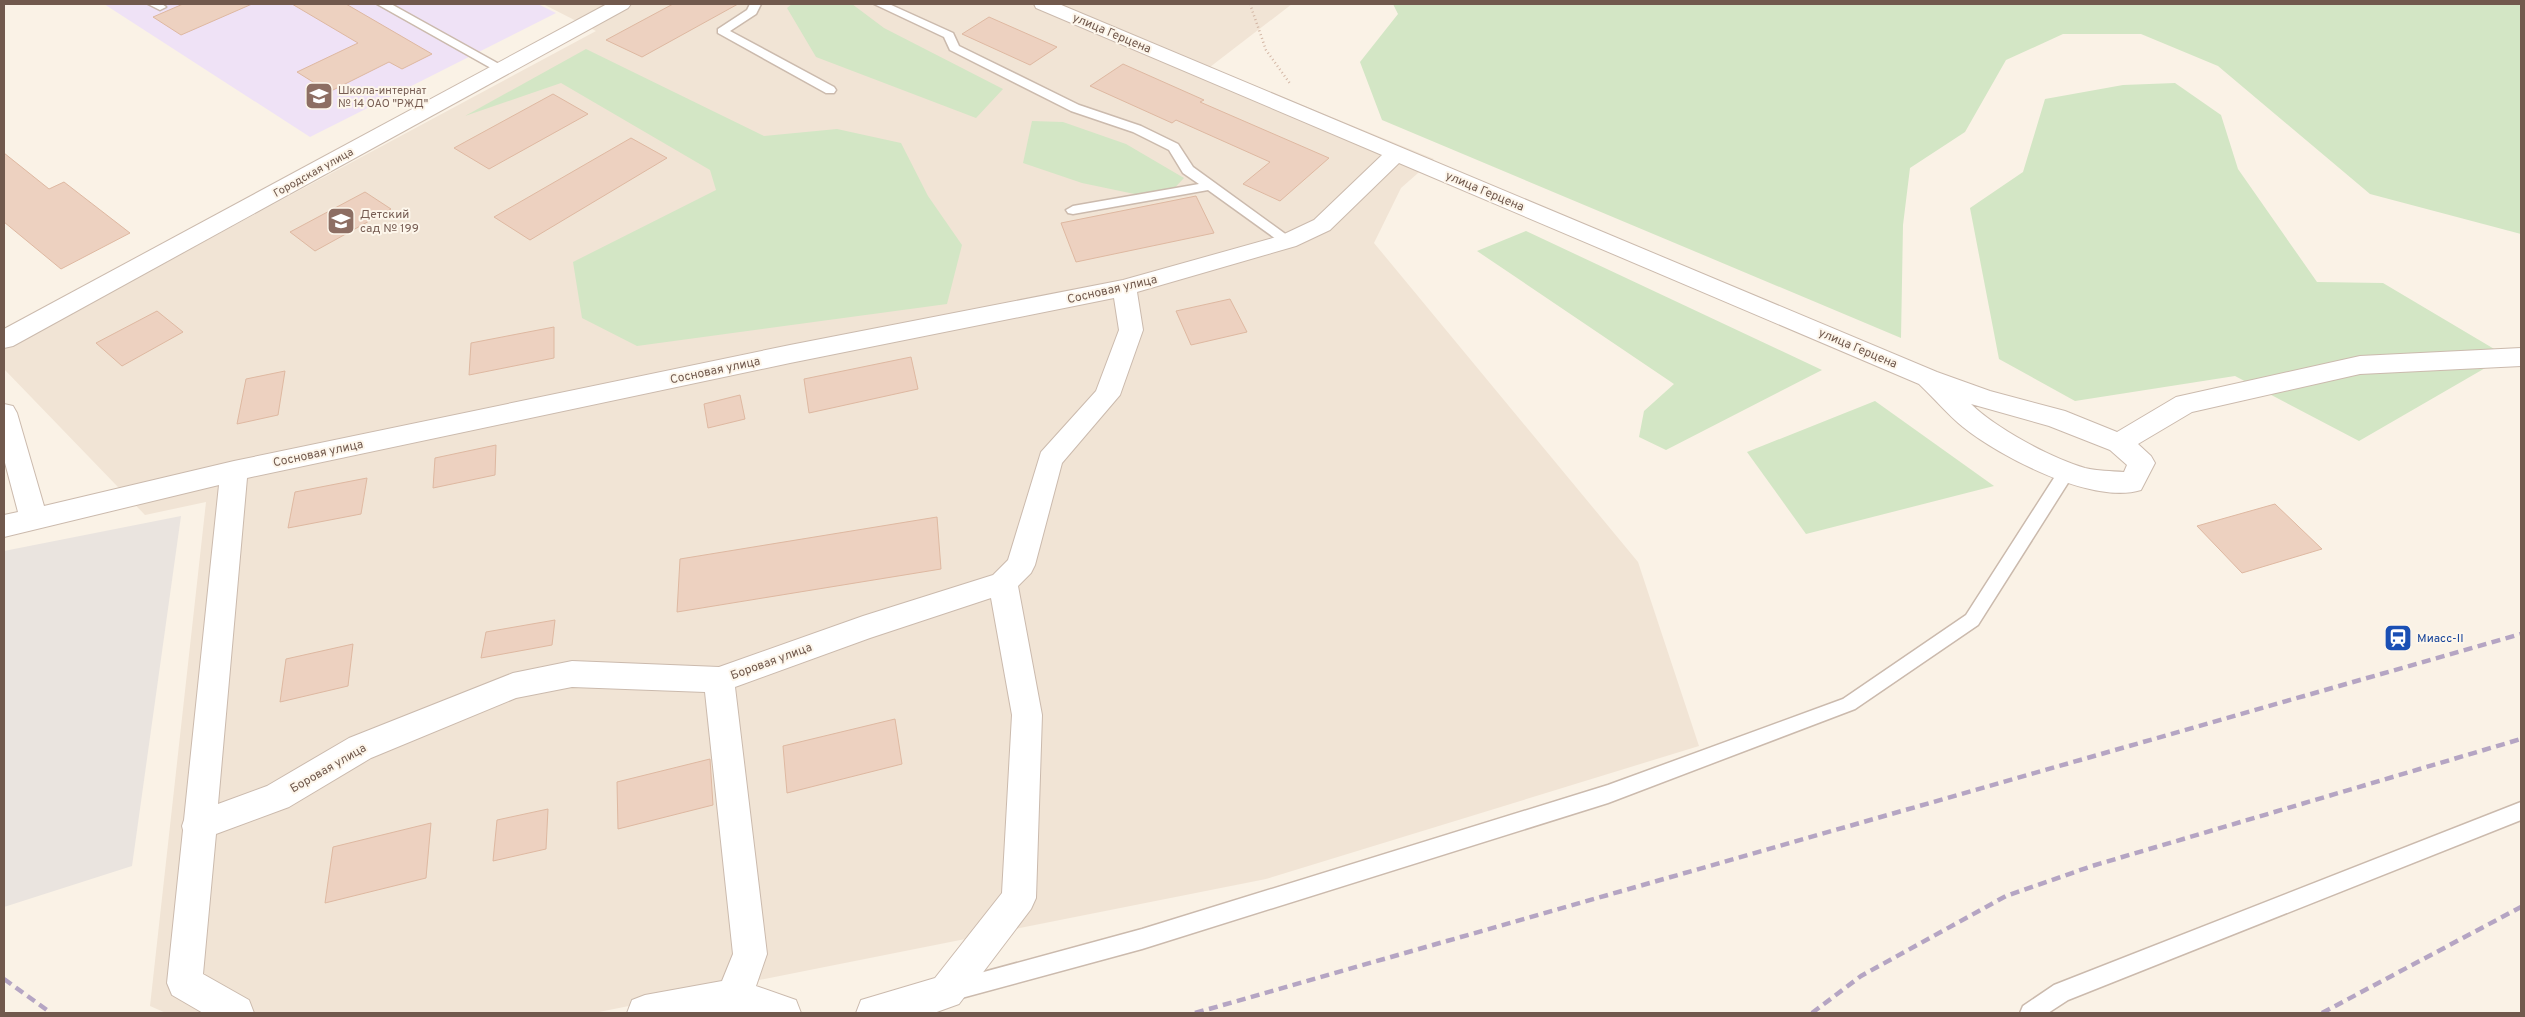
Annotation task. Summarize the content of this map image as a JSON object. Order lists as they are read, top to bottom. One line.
{"streets":{"street":["улица Герцена","Городская улица","Сосновая улица","Боровая улица"]},"crossings":[["улица Герцена","Сосновая улица"],["Сосновая улица","Боровая улица"]],"places":{"school or university":["Школа-интернат № 14 ОАО \"РЖД\"","Детский сад № 199"],"station":["Миасс-II"]}}
